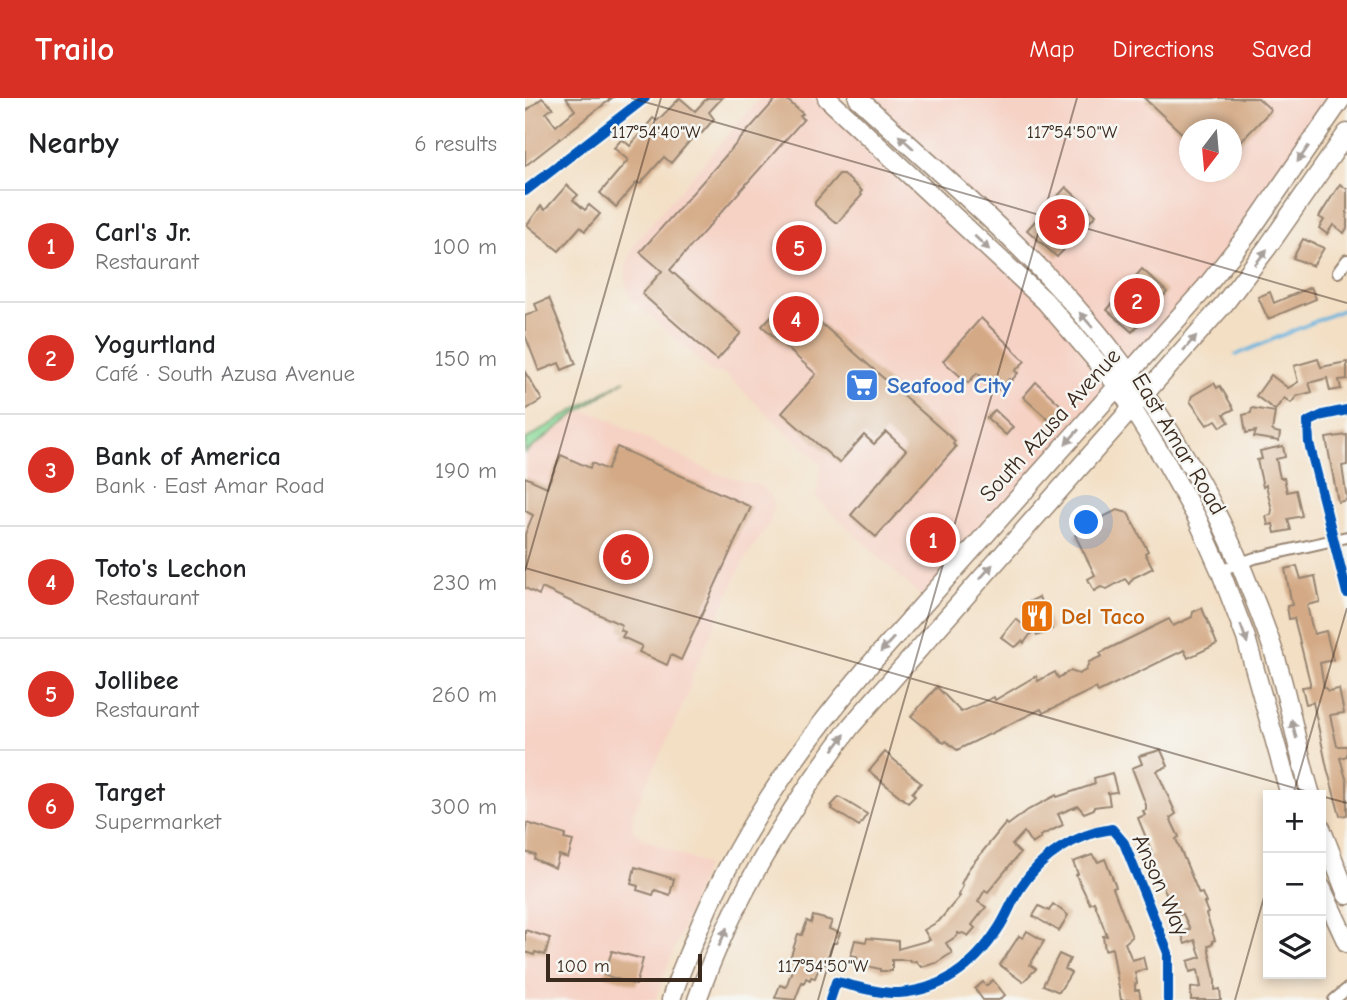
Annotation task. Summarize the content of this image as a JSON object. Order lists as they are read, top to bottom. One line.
{"streets":{"main road":["South Azusa Avenue","East Amar Road"],"street":["Anson Way"]},"crossings":[["South Azusa Avenue","East Amar Road"]],"places":{"supermarket":["Seafood City"],"restaurant":["Del Taco"]},"scale_bar":"100 m","north":"bottom","page":{"header":"Trailo","nav":["Map","Directions","Saved"],"heading":["Nearby","6 results"],"list":[{"mark":"1","name":"Carl's Jr.","note":"Restaurant","value":"100 m"},{"mark":"2","name":"Yogurtland","note":"Café · South Azusa Avenue","value":"150 m"},{"mark":"3","name":"Bank of America","note":"Bank · East Amar Road","value":"190 m"},{"mark":"4","name":"Toto's Lechon","note":"Restaurant","value":"230 m"},{"mark":"5","name":"Jollibee","note":"Restaurant","value":"260 m"},{"mark":"6","name":"Target","note":"Supermarket","value":"300 m"}],"pins":["3","5","2","4","1","6"],"map_buttons":["+","−"],"scale":"100 m"},"coordinates":["117°54'40\"W","117°54'50\"W"]}
